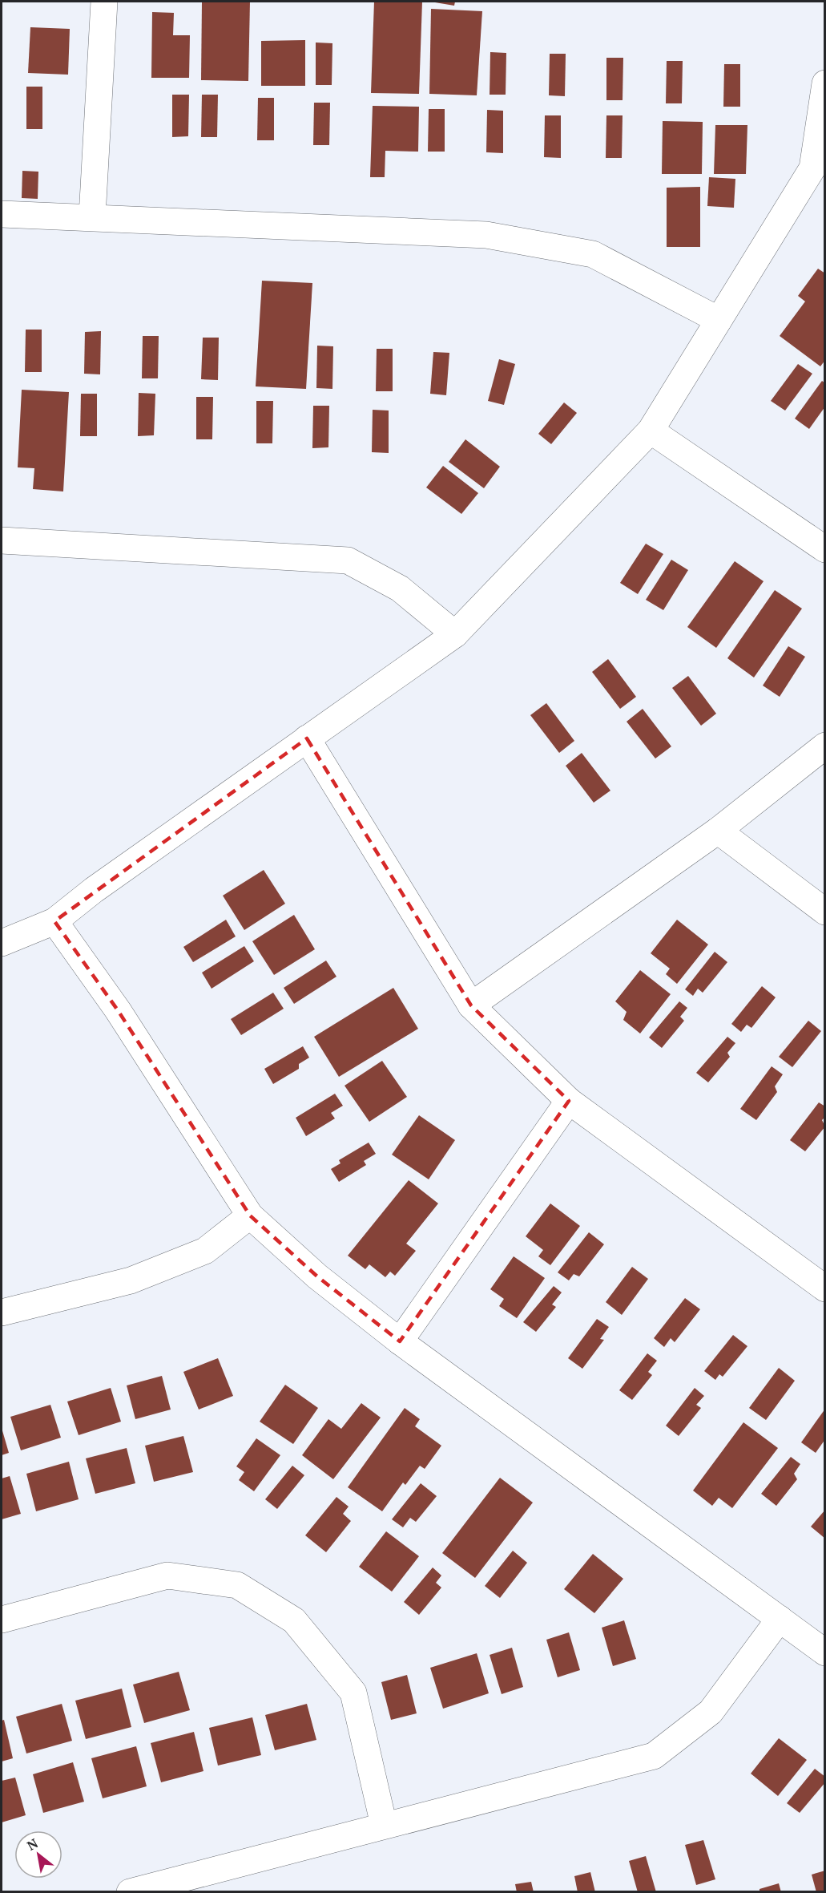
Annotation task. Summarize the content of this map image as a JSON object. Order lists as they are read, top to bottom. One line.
{"north":"top left"}
